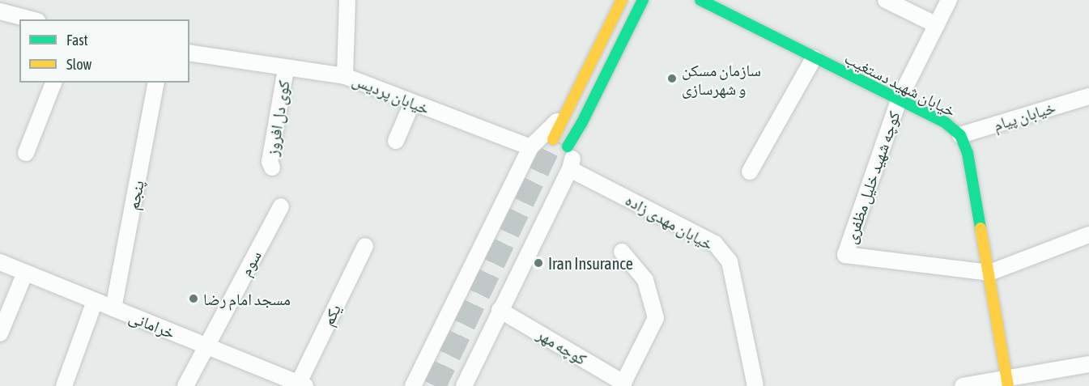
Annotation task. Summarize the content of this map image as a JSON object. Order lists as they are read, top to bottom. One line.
{"streets":{"street":["خیابان شهید دستغیب","خیابان پردیس","خیابان پیام","کوی دل افروز","کوچه شهید خلیل مظفری","پنجم","خیابان مهدی زاده","سوم","یکم","خرامانی","کوچه مهر"]},"crossings":[["خیابان شهید دستغیب","خیابان پیام"],["خیابان شهید دستغیب","کوچه شهید خلیل مظفری"],["خیابان پردیس","کوی دل افروز"],["پنجم","خرامانی"],["سوم","خرامانی"],["یکم","خرامانی"]],"places":["سازمان مسکن و شهرسازی","Iran Insurance","مسجد امام رضا"],"legend":["Fast","Slow"]}
